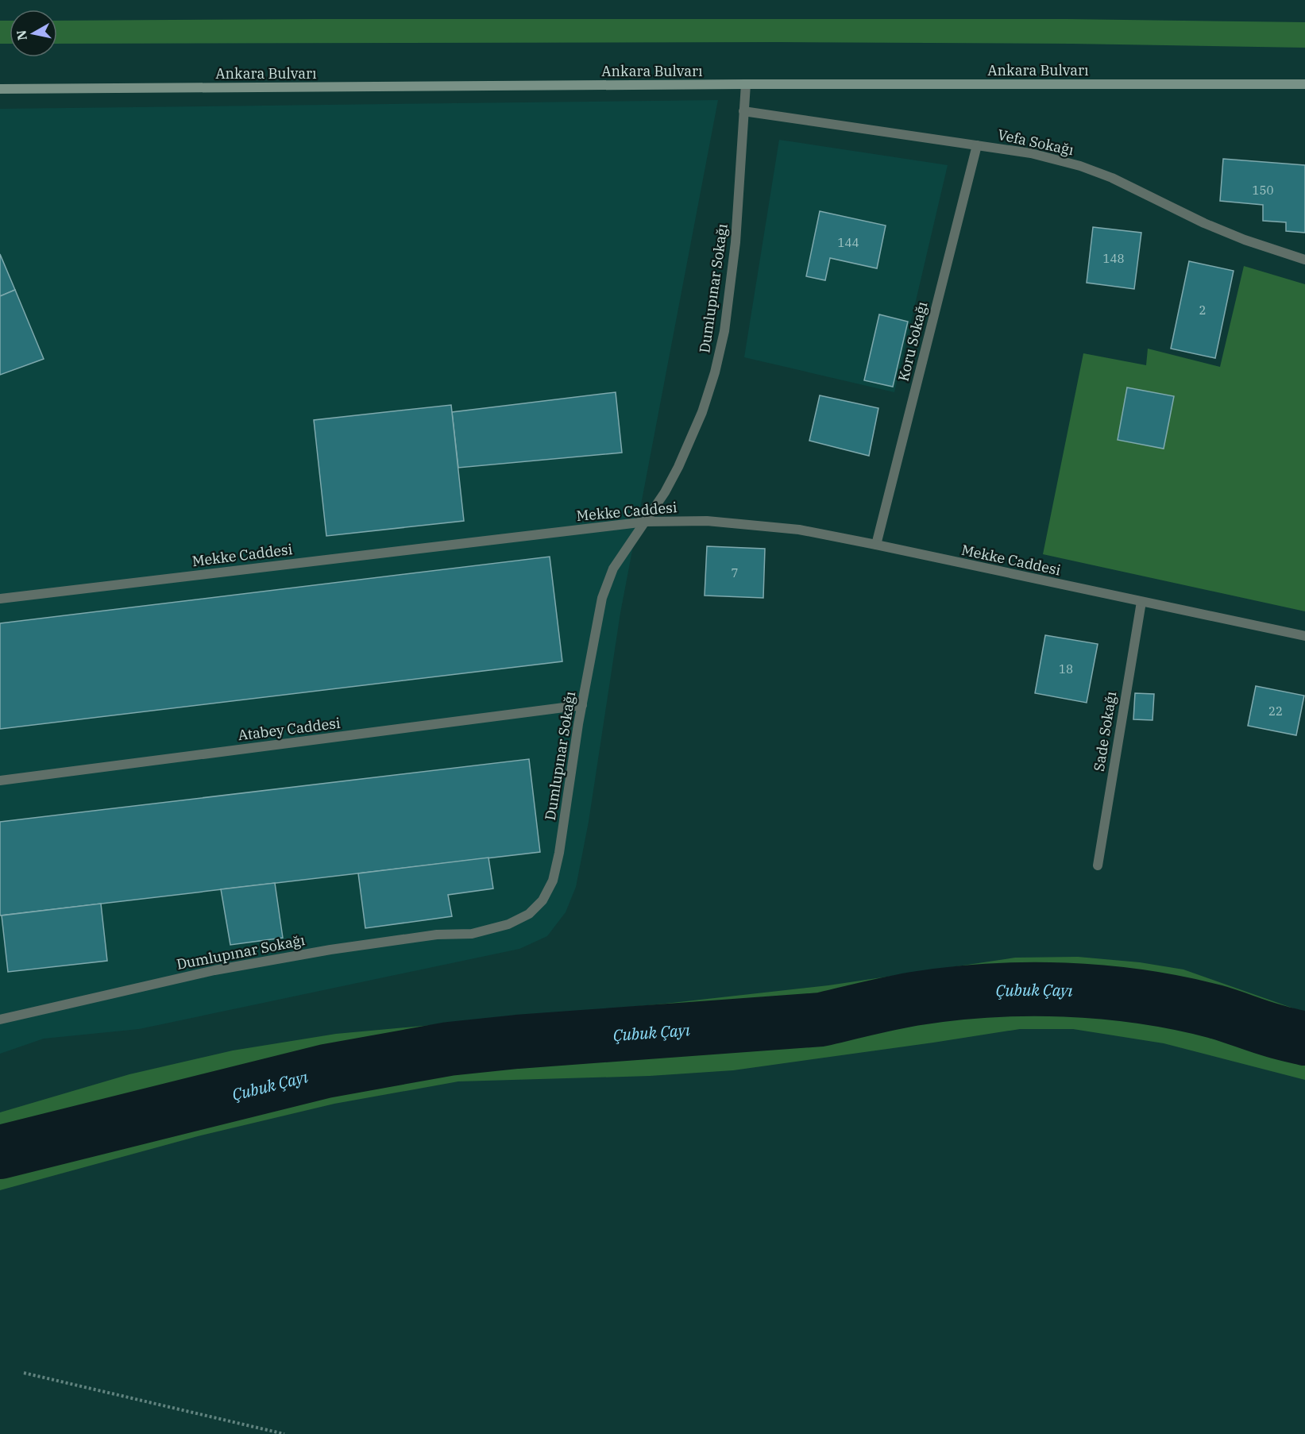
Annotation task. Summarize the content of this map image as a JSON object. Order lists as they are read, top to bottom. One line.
{"streets":{"main road":["Ankara Bulvarı"],"street":["Vefa Sokağı","Dumlupınar Sokağı","Koru Sokağı","Mekke Caddesi","Atabey Caddesi","Sade Sokağı"]},"crossings":[["Ankara Bulvarı","Dumlupınar Sokağı"],["Vefa Sokağı","Dumlupınar Sokağı"],["Vefa Sokağı","Koru Sokağı"],["Dumlupınar Sokağı","Mekke Caddesi"],["Dumlupınar Sokağı","Atabey Caddesi"],["Koru Sokağı","Mekke Caddesi"],["Mekke Caddesi","Sade Sokağı"]],"water":["Çubuk Çayı"],"house_numbers":["150","144","148","2","7","18","22"],"north":"left"}
